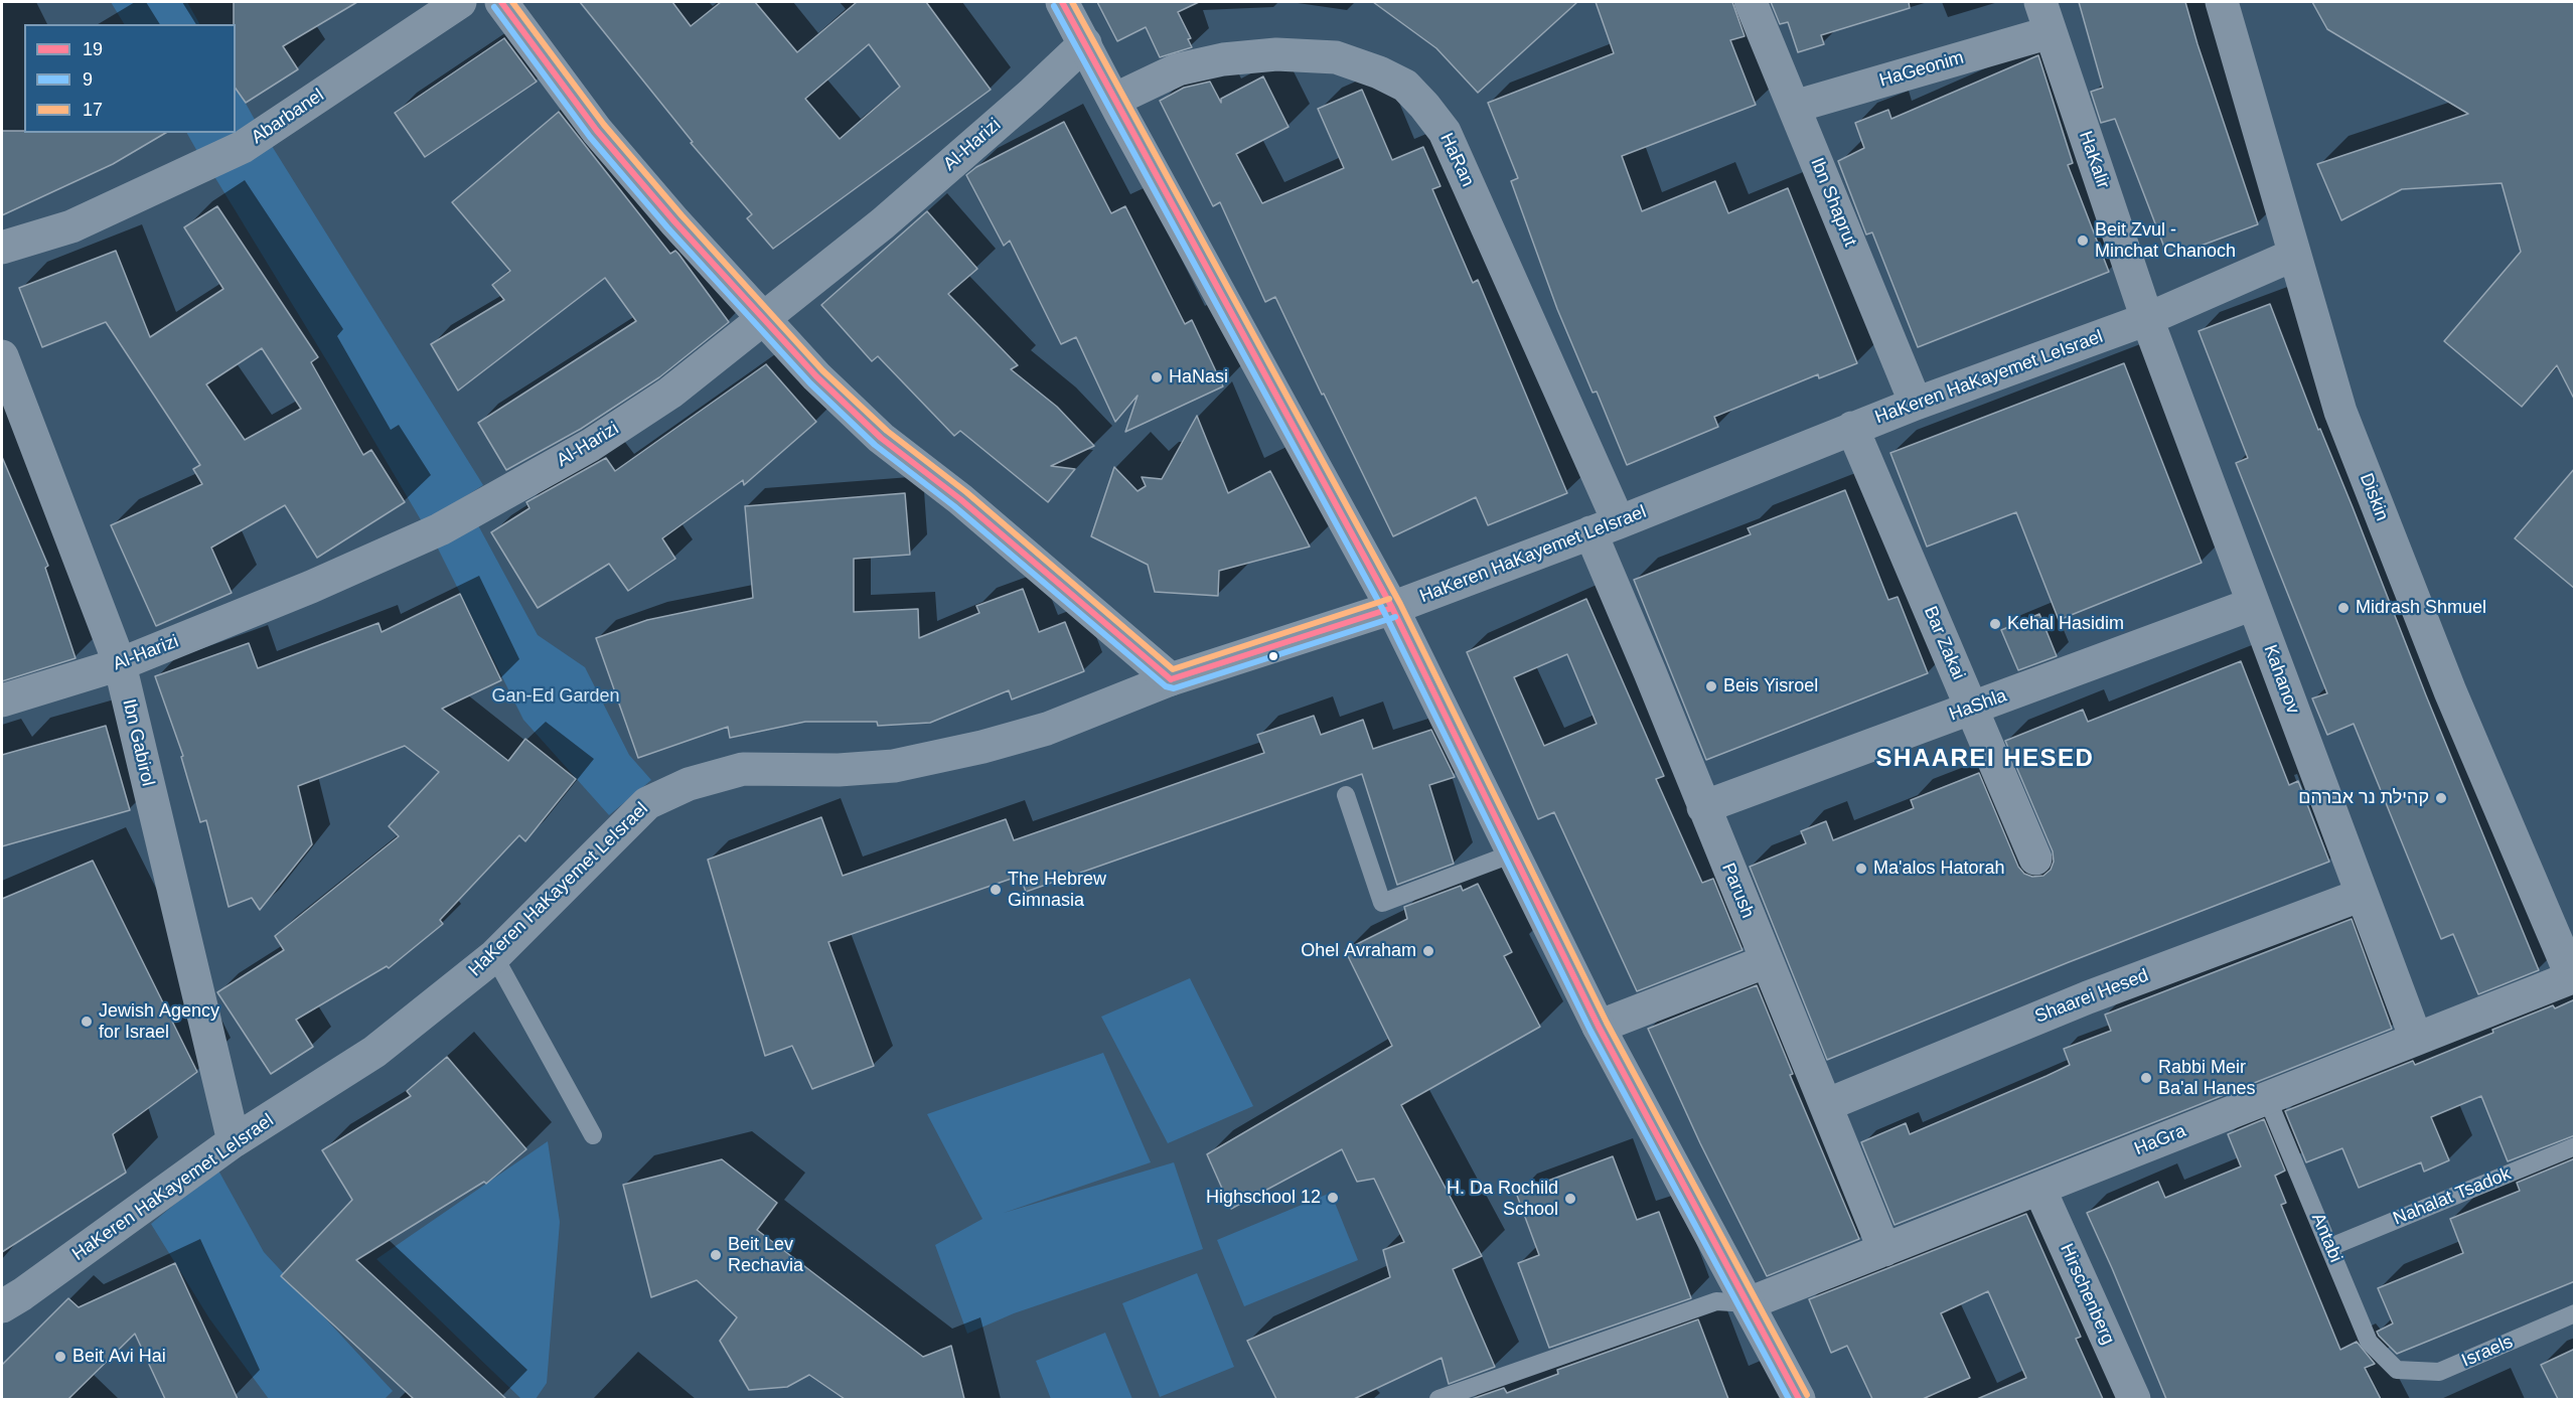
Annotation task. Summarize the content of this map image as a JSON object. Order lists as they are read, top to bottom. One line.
{"streets":{"street":["HaGeonim","Abarbanel","Al-Harizi","HaRan","HaKalir","Ibn Shaprut","HaKeren HaKayemet LeIsrael","Diskin","Bar Zakai","Kahanov","HaShla","Ibn Gabirol","Parush","Shaarei Hesed","HaGra","Hirschenberg"],"lane":["Nahalat Tsadok","Antabi","Israels"]},"crossings":[["HaGeonim","HaKalir"],["HaGeonim","Ibn Shaprut"],["Al-Harizi","Ibn Gabirol"],["HaRan","HaKeren HaKayemet LeIsrael"],["HaRan","Parush"],["HaKalir","HaKeren HaKayemet LeIsrael"],["HaKalir","Kahanov"],["Ibn Shaprut","HaKeren HaKayemet LeIsrael"],["HaKeren HaKayemet LeIsrael","Diskin"],["HaKeren HaKayemet LeIsrael","Bar Zakai"],["HaKeren HaKayemet LeIsrael","Kahanov"],["HaKeren HaKayemet LeIsrael","Ibn Gabirol"],["HaKeren HaKayemet LeIsrael","Parush"],["Diskin","HaGra"],["Bar Zakai","HaShla"],["Kahanov","HaShla"],["Kahanov","Shaarei Hesed"],["Kahanov","HaGra"],["HaShla","Parush"],["Parush","Shaarei Hesed"],["Parush","HaGra"],["HaGra","Antabi"],["HaGra","Hirschenberg"],["Nahalat Tsadok","Antabi"],["Antabi","Israels"]],"districts":["SHAAREI HESED"],"parks":["Gan-Ed Garden"],"places":["Beit Zvul - Minchat Chanoch","HaNasi","Midrash Shmuel","Kehal Hasidim","Beis Yisroel","קהילת נר אברהם","Ma'alos Hatorah","The Hebrew Gimnasia","Ohel Avraham","Jewish Agency for Israel","Rabbi Meir Ba'al Hanes","Highschool 12","H. Da Rochild School","Beit Lev Rechavia","Beit Avi Hai"],"lines":["transit line 19","transit line 17","transit line 9"],"legend":["19","9","17"]}
